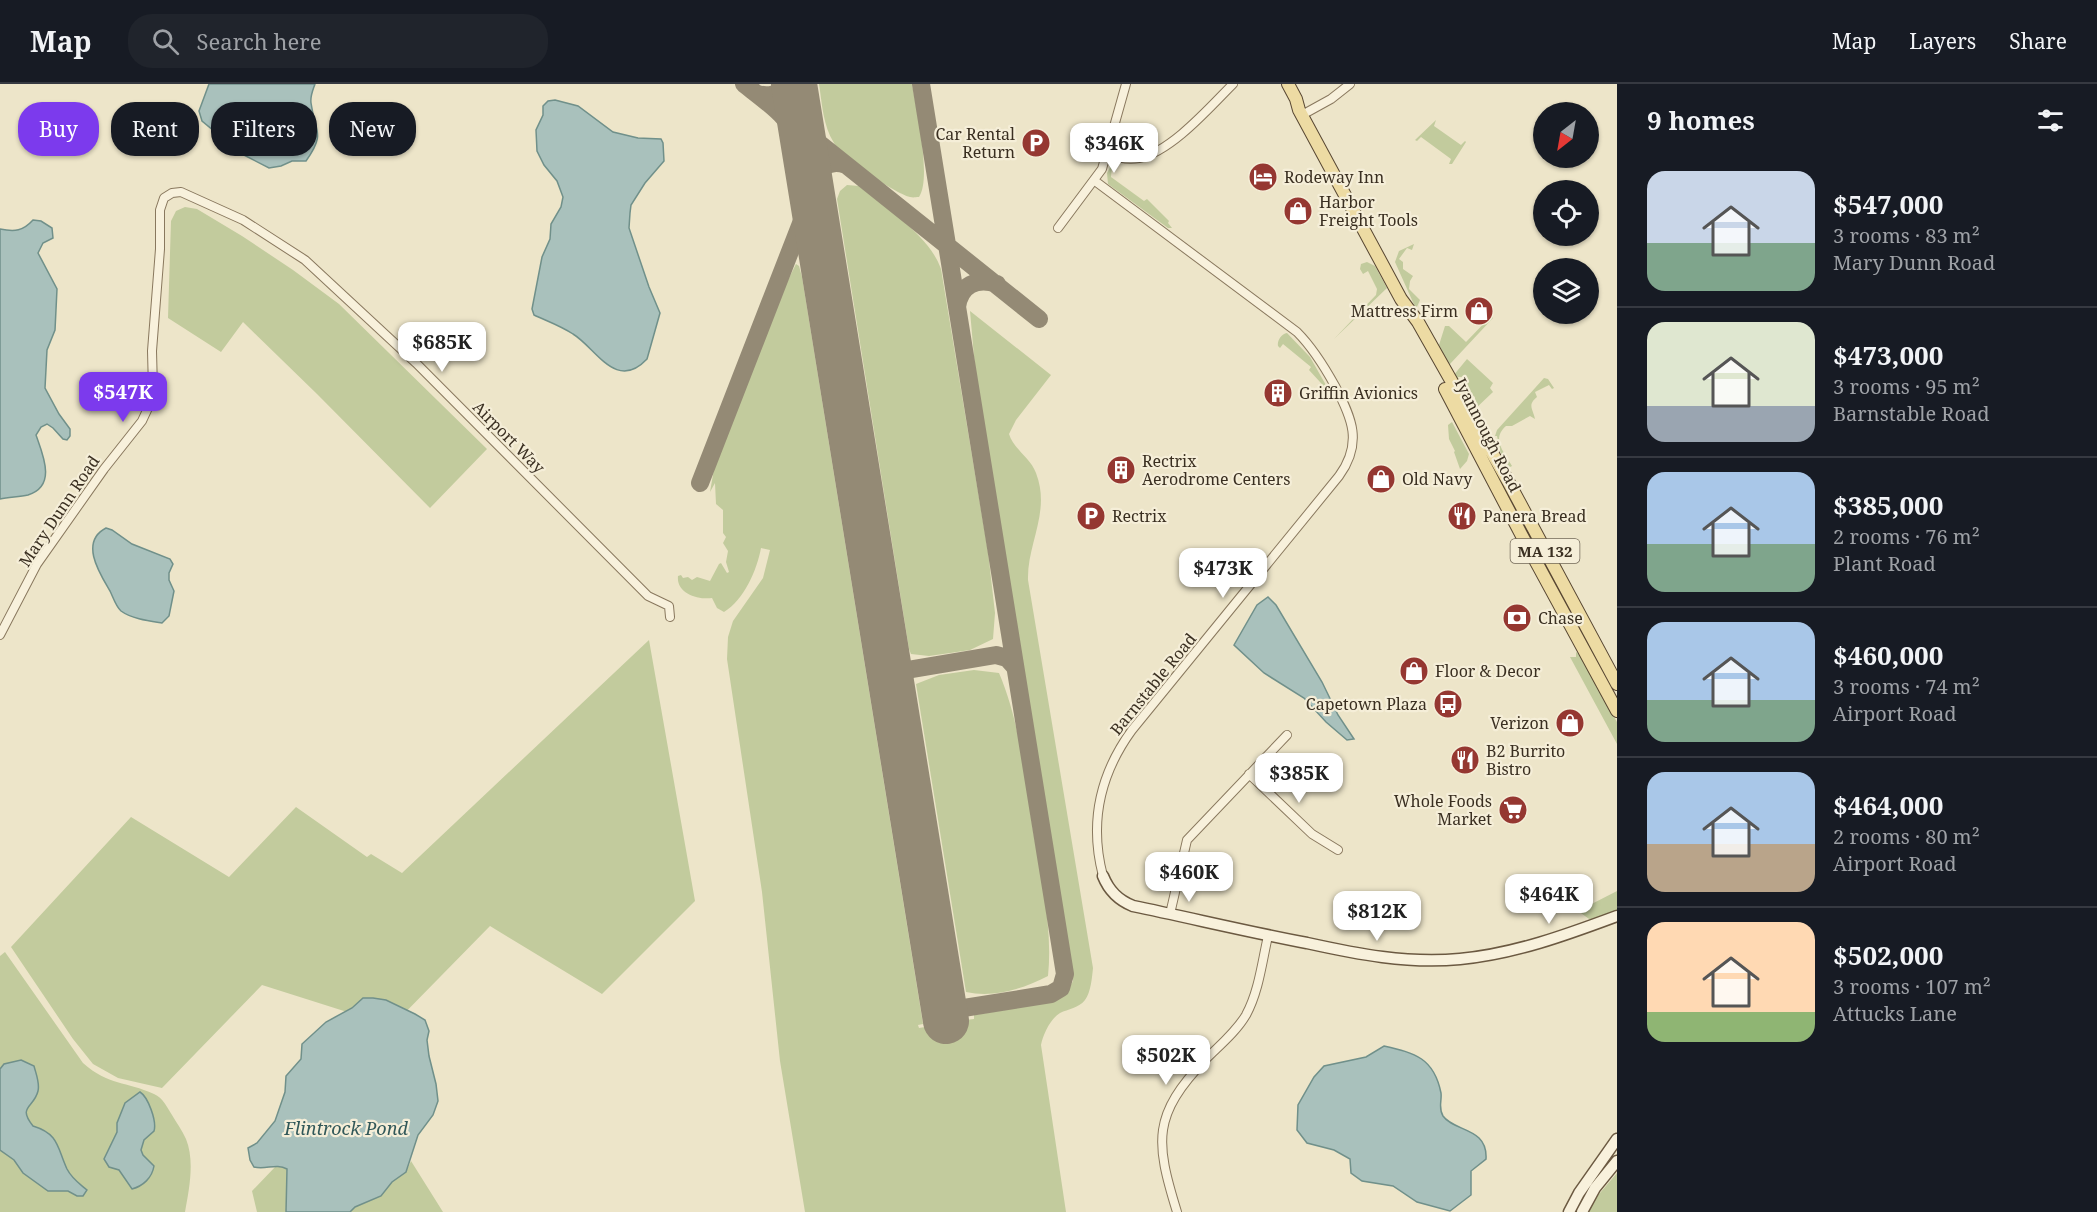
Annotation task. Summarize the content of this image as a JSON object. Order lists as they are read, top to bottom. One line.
{"streets":{"main road":["Iyannough Road","MA 132"],"street":["Airport Way","Mary Dunn Road","Barnstable Road"]},"crossings":[["Airport Way","Mary Dunn Road"]],"water":["Flintrock Pond"],"places":{"parking":["Car Rental Return","Rectrix"],"hotel":["Rodeway Inn"],"shop":["Harbor Freight Tools","Mattress Firm","Old Navy","Floor & Decor","Verizon"],"building":["Griffin Avionics","Rectrix Aerodrome Centers"],"restaurant":["Panera Bread","B2 Burrito Bistro"],"bank":["Chase"],"bus stop":["Capetown Plaza"],"supermarket":["Whole Foods Market"]},"north":"bottom left","page":{"header":"Map","search":"Search here","nav":["Map","Layers","Share"],"heading":"9 homes","chip":["Buy","Rent","Filters","New"],"price":["$346K","$685K","$547K","$473K","$385K","$460K","$464K","$812K","$502K"],"list":[{"name":"$547,000","note":"3 rooms · 83 m² · Mary Dunn Road"},{"name":"$473,000","note":"3 rooms · 95 m² · Barnstable Road"},{"name":"$385,000","note":"2 rooms · 76 m² · Plant Road"},{"name":"$460,000","note":"3 rooms · 74 m² · Airport Road"},{"name":"$464,000","note":"2 rooms · 80 m² · Airport Road"},{"name":"$502,000","note":"3 rooms · 107 m² · Attucks Lane"}]}}
